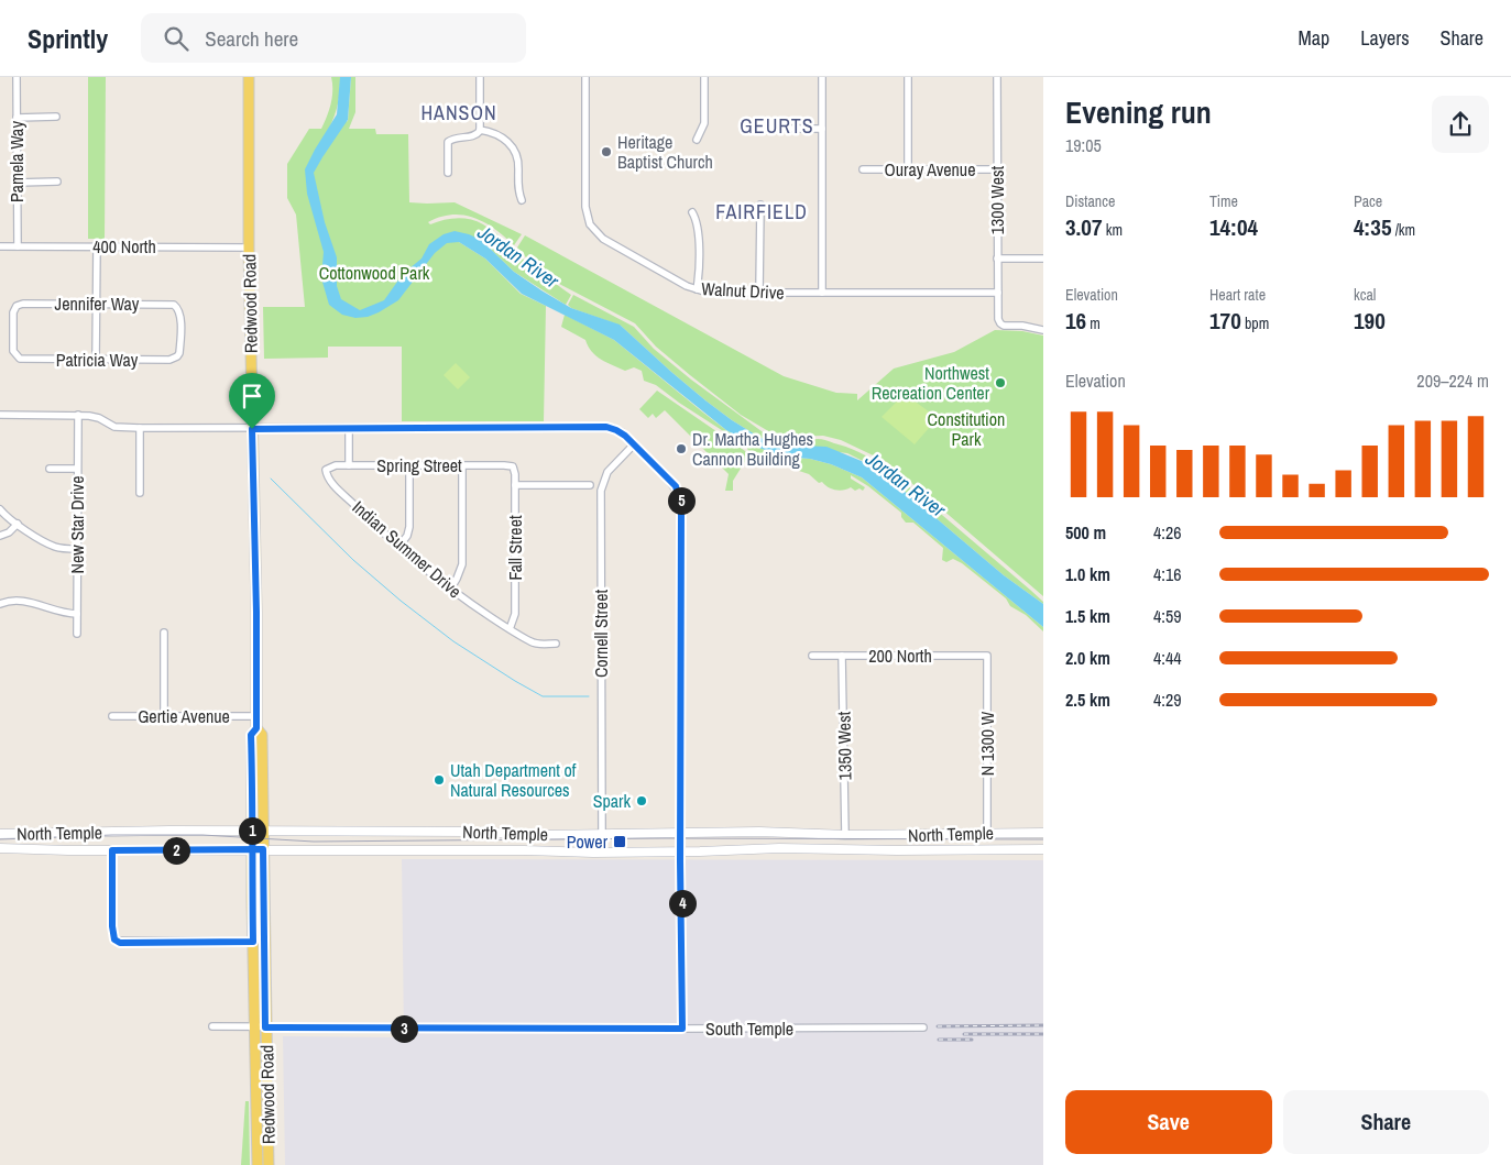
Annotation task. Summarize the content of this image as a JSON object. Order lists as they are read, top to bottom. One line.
{"streets":{"main road":["Redwood Road","North Temple"],"street":["Pamela Way","Ouray Avenue","1300 West","400 North","Walnut Drive","Jennifer Way","Patricia Way","Spring Street","New Star Drive","Fall Street","Indian Summer Drive","Cornell Street","200 North","Gertie Avenue","N 1300 W","1350 West","South Temple"]},"crossings":[["Pamela Way","400 North"],["Ouray Avenue","1300 West"],["1300 West","Walnut Drive"],["400 North","Redwood Road"],["Jennifer Way","Patricia Way"],["Redwood Road","Gertie Avenue"],["Redwood Road","North Temple"],["Redwood Road","South Temple"],["Spring Street","Fall Street"],["Spring Street","Indian Summer Drive"],["Fall Street","Indian Summer Drive"],["Cornell Street","North Temple"],["200 North","N 1300 W"],["200 North","1350 West"],["N 1300 W","North Temple"],["1350 West","North Temple"]],"districts":["HANSON","GEURTS","FAIRFIELD"],"water":["Jordan River"],"parks":["Cottonwood Park","Constitution Park"],"places":{"other":["Heritage Baptist Church","Northwest Recreation Center","Dr. Martha Hughes Cannon Building","Utah Department of Natural Resources","Spark"],"transit":["Power"]},"page":{"header":"Sprintly","search":"Search here","nav":["Map","Layers","Share"],"heading":["Evening run","19:05"],"stats":[["Distance","3.07 km"],["Time","14:04"],["Pace","4:35 /km"],["Elevation","16 m"],["Heart rate","170 bpm"],["kcal","190"]],"chart":["Elevation","209–224 m"],"pins":["5","1","2","4","3"],"list":[{"name":"500 m","note":"4:26"},{"name":"1.0 km","note":"4:16"},{"name":"1.5 km","note":"4:59"},{"name":"2.0 km","note":"4:44"},{"name":"2.5 km","note":"4:29"}],"buttons":["Save","Share"]}}
